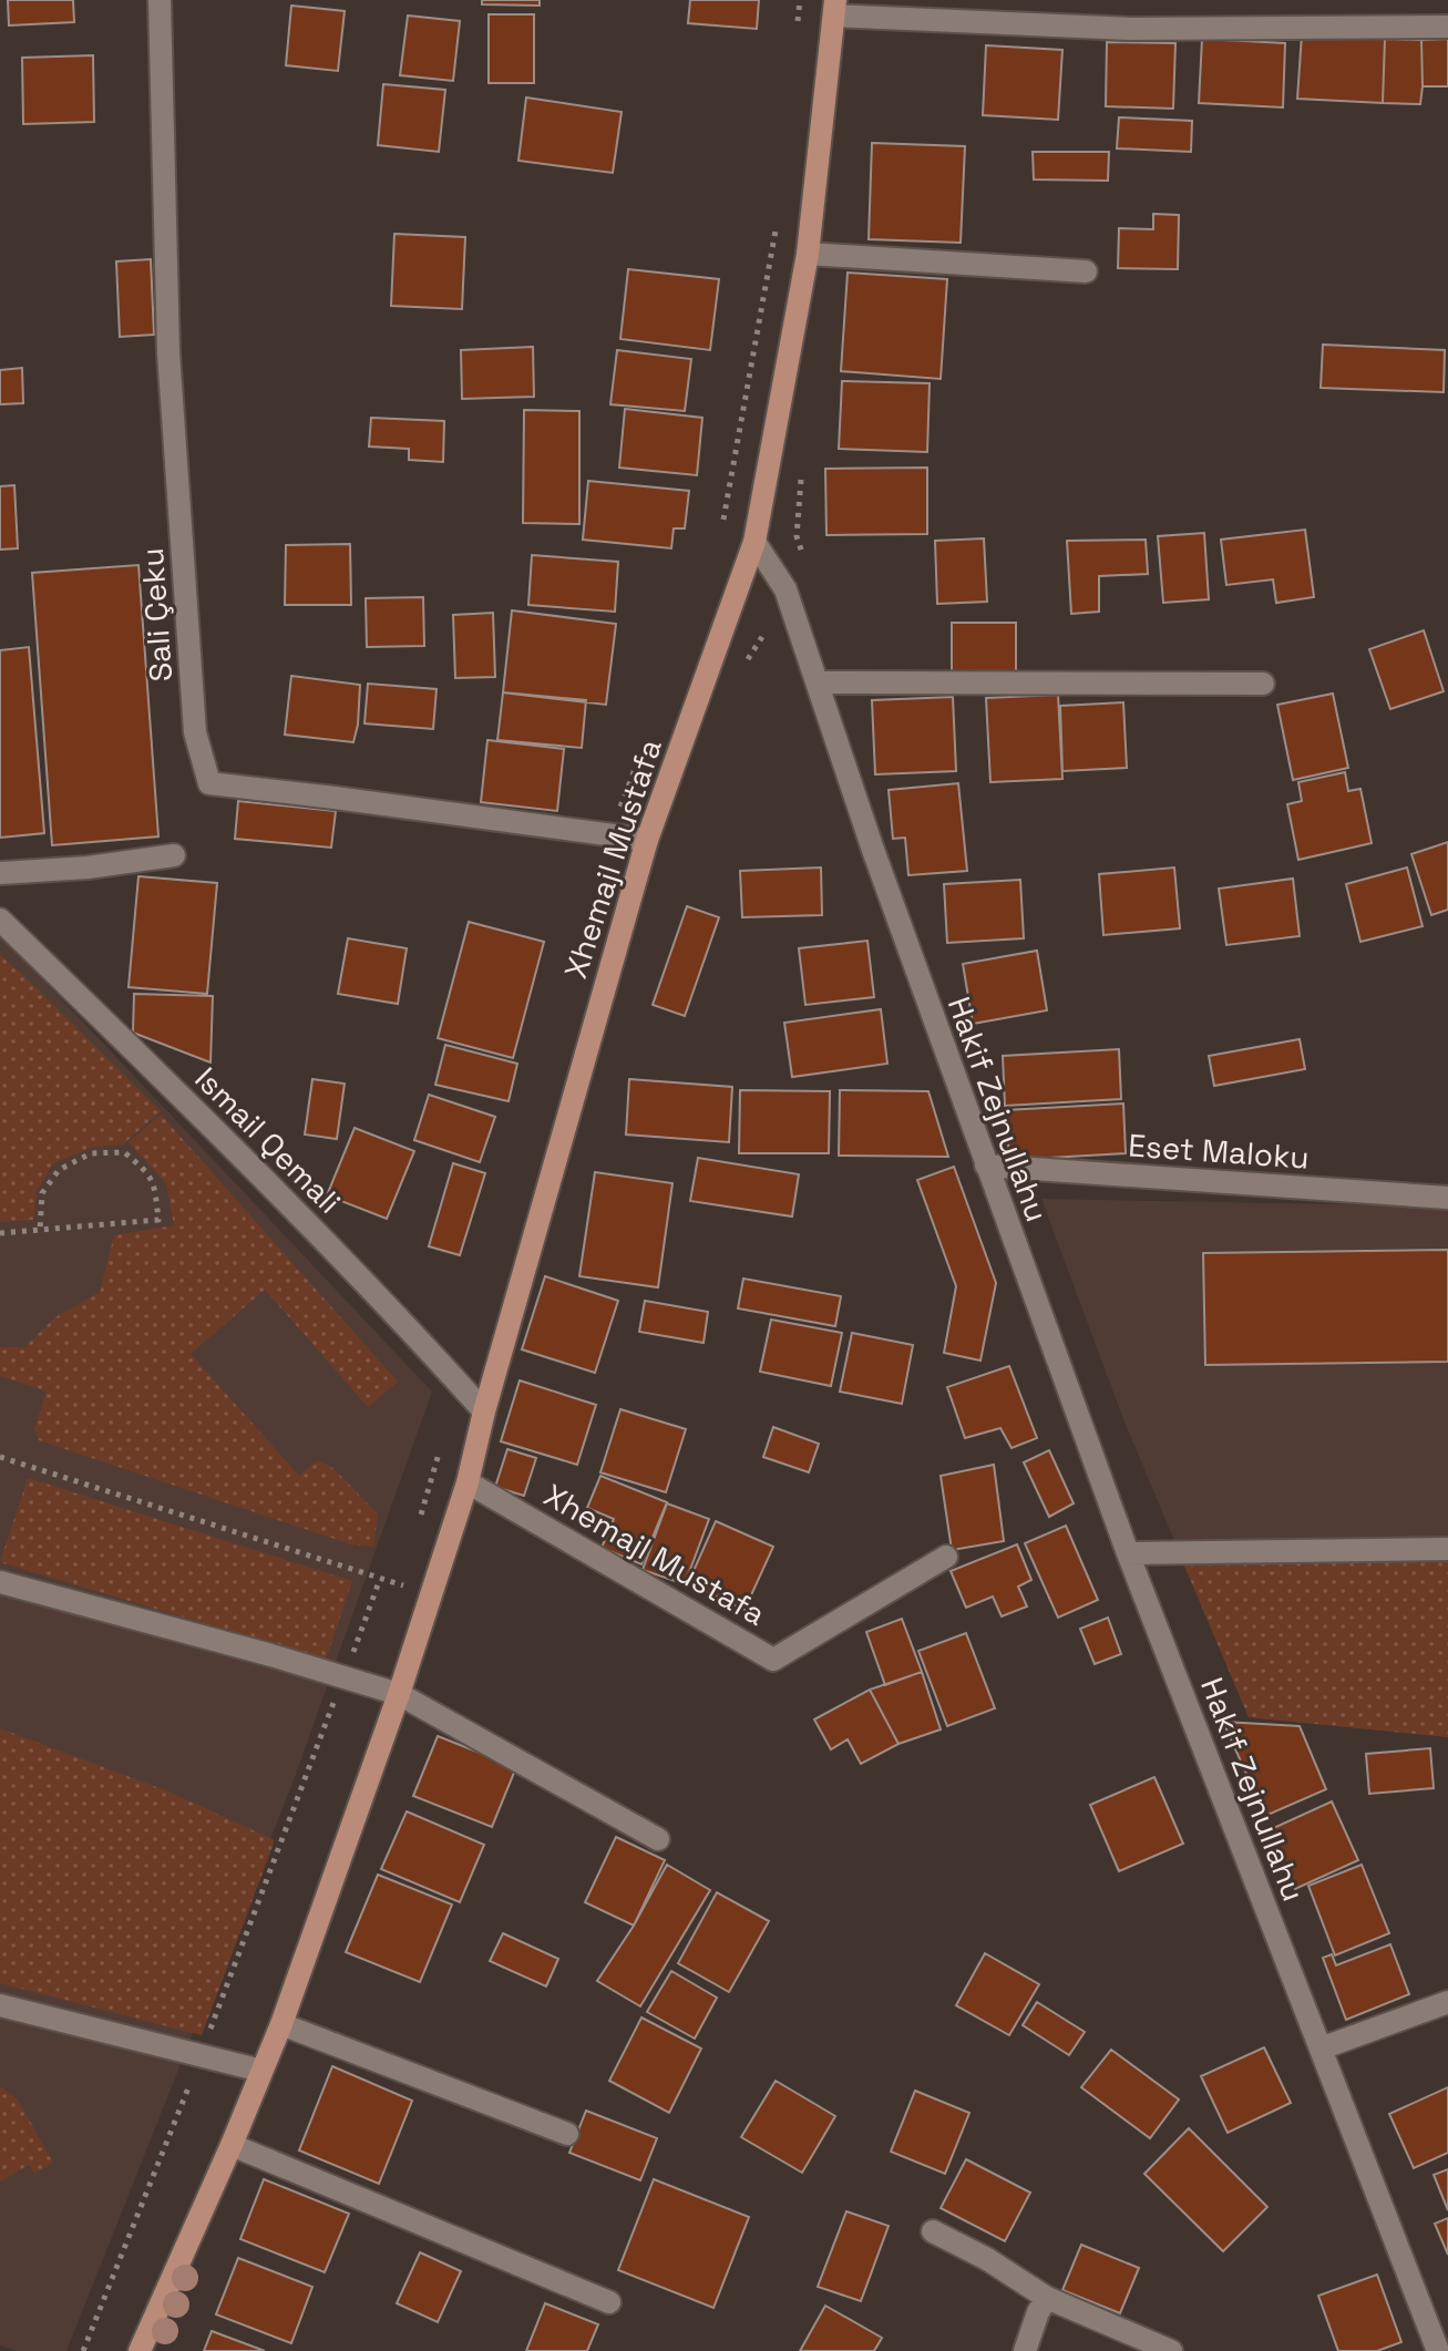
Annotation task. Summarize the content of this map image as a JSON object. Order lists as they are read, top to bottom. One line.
{"streets":{"main road":["Xhemajl Mustafa"],"street":["Sali Çeku","Hakif Zejnullahu","Ismail Qemali","Eset Maloku"]},"crossings":[["Sali Çeku","Xhemajl Mustafa"],["Xhemajl Mustafa","Hakif Zejnullahu"],["Xhemajl Mustafa","Ismail Qemali"],["Hakif Zejnullahu","Eset Maloku"]]}
